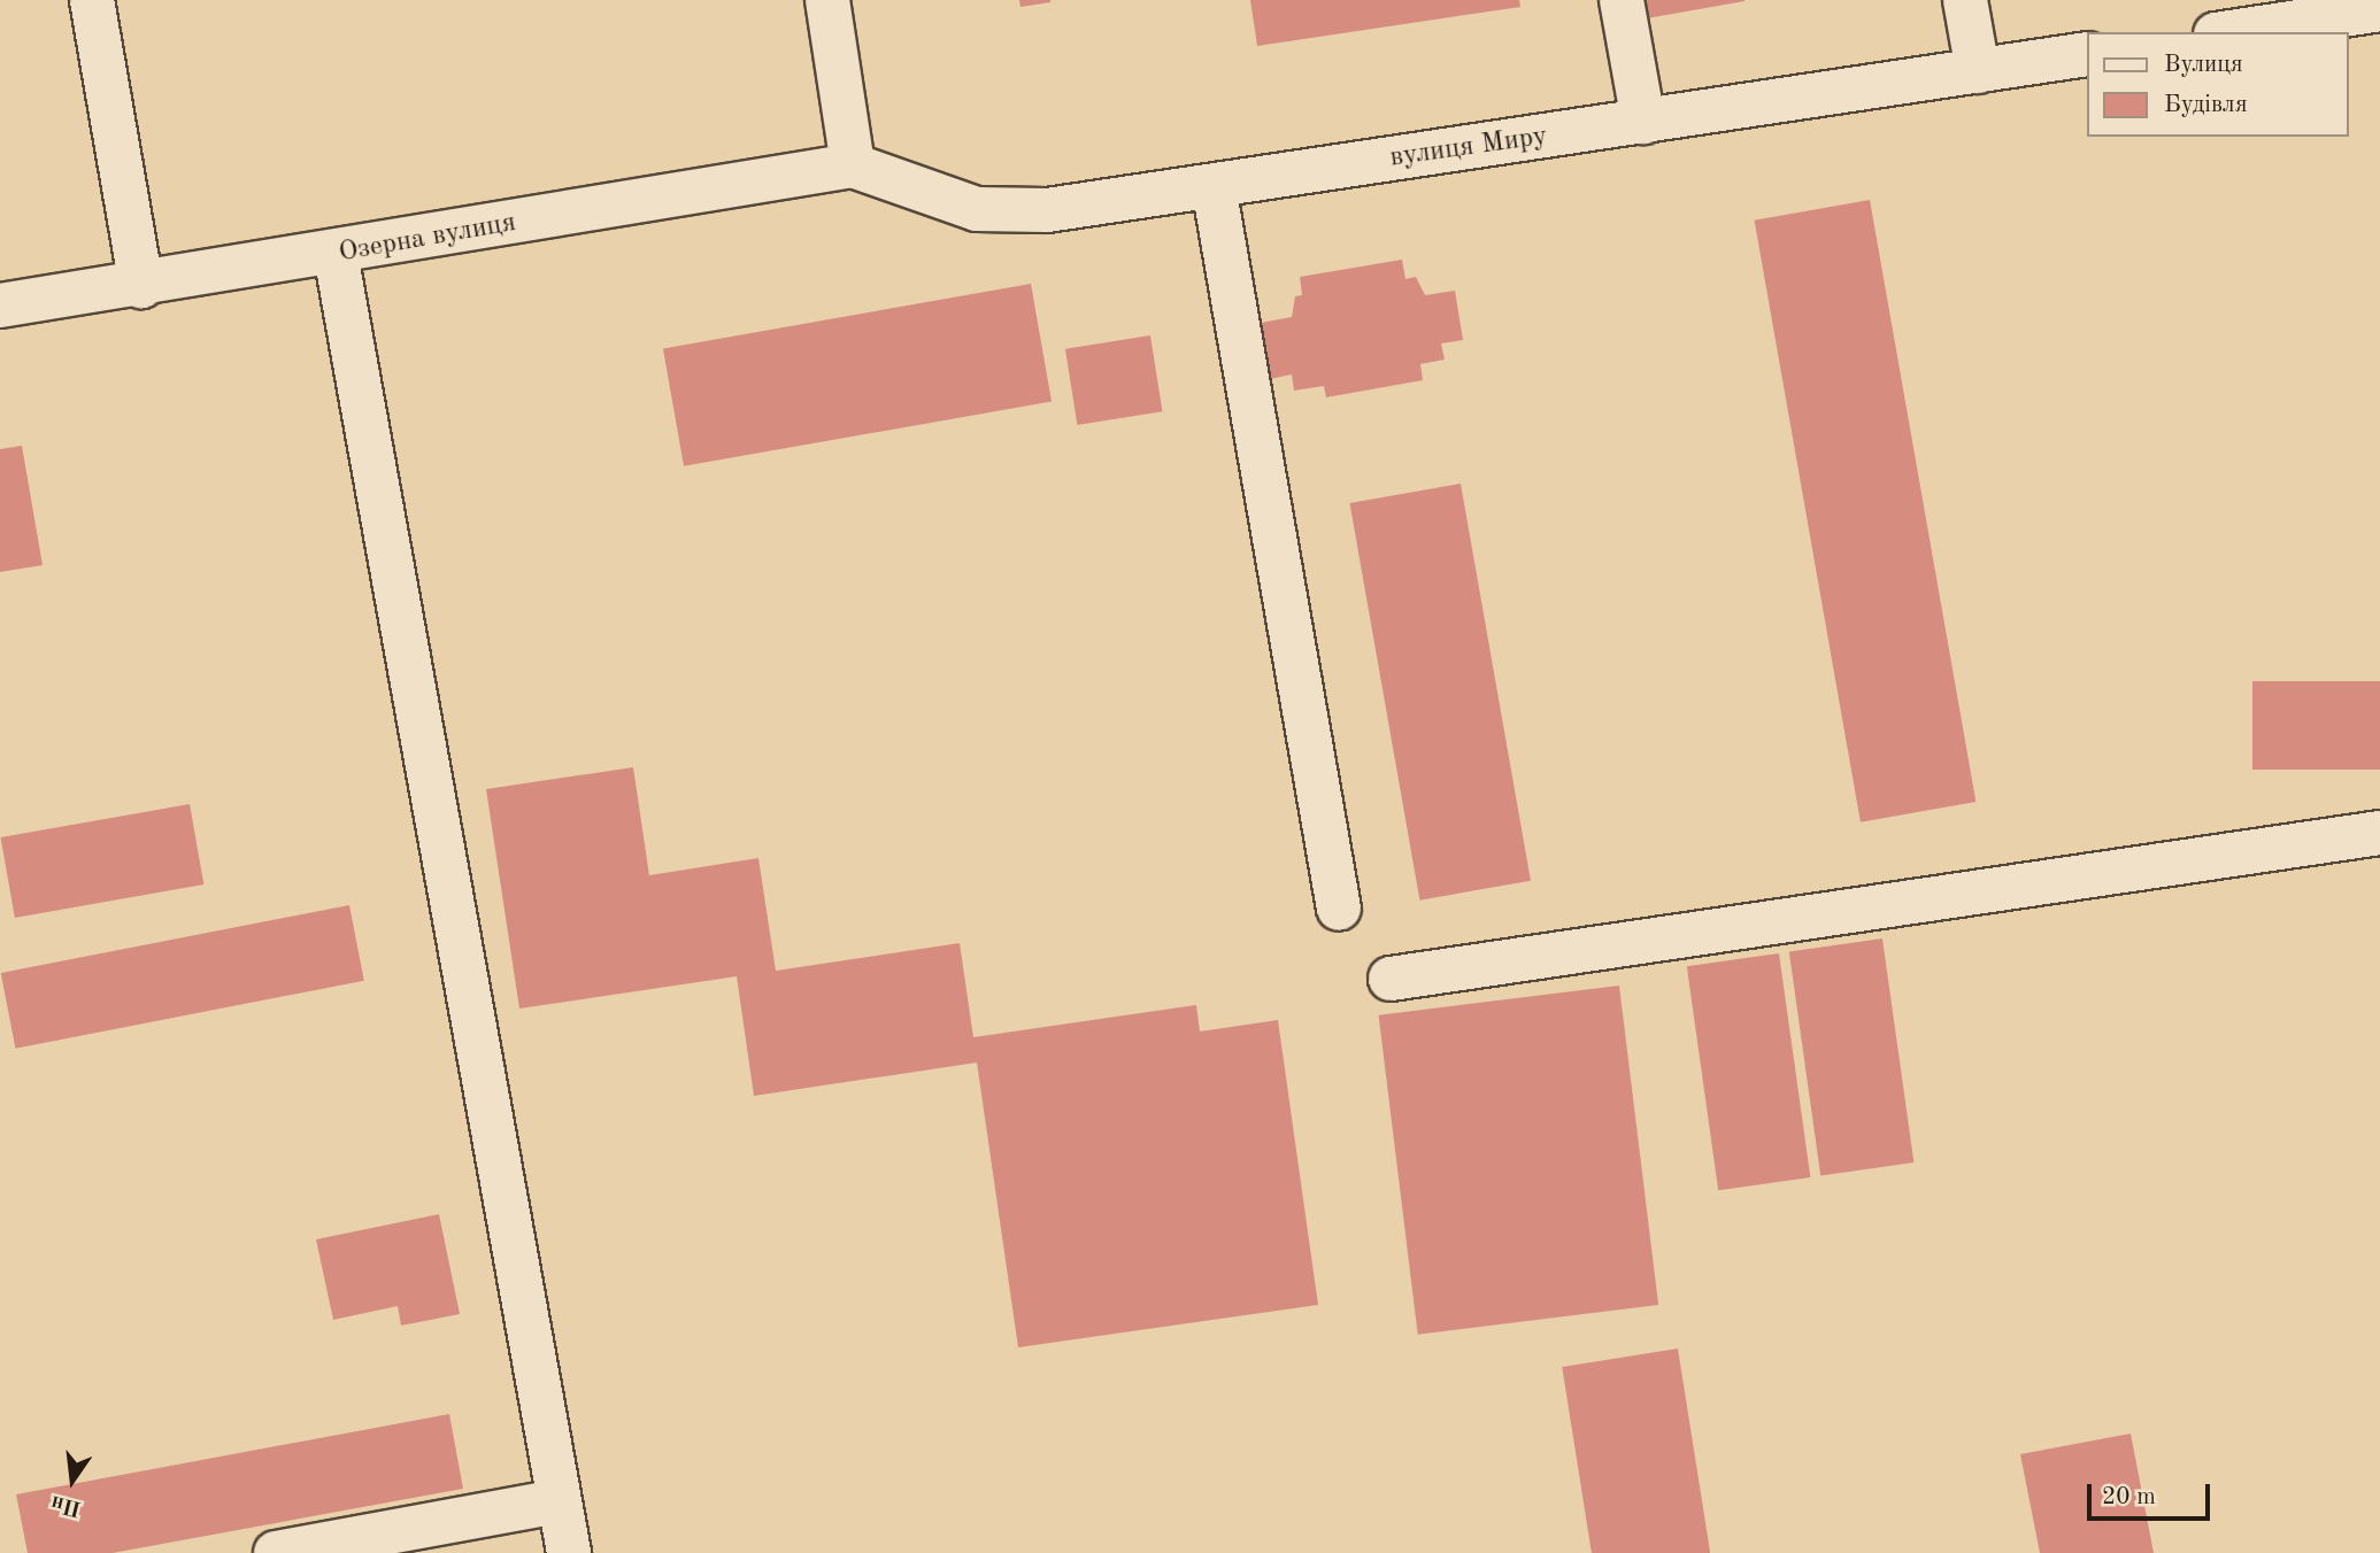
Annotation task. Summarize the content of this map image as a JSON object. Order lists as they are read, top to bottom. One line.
{"streets":{"street":["вулиця Миру","Озерна вулиця"]},"crossings":[["вулиця Миру","Озерна вулиця"]],"legend":["Вулиця","Будівля"],"scale_bar":"20 m","north":"bottom"}
